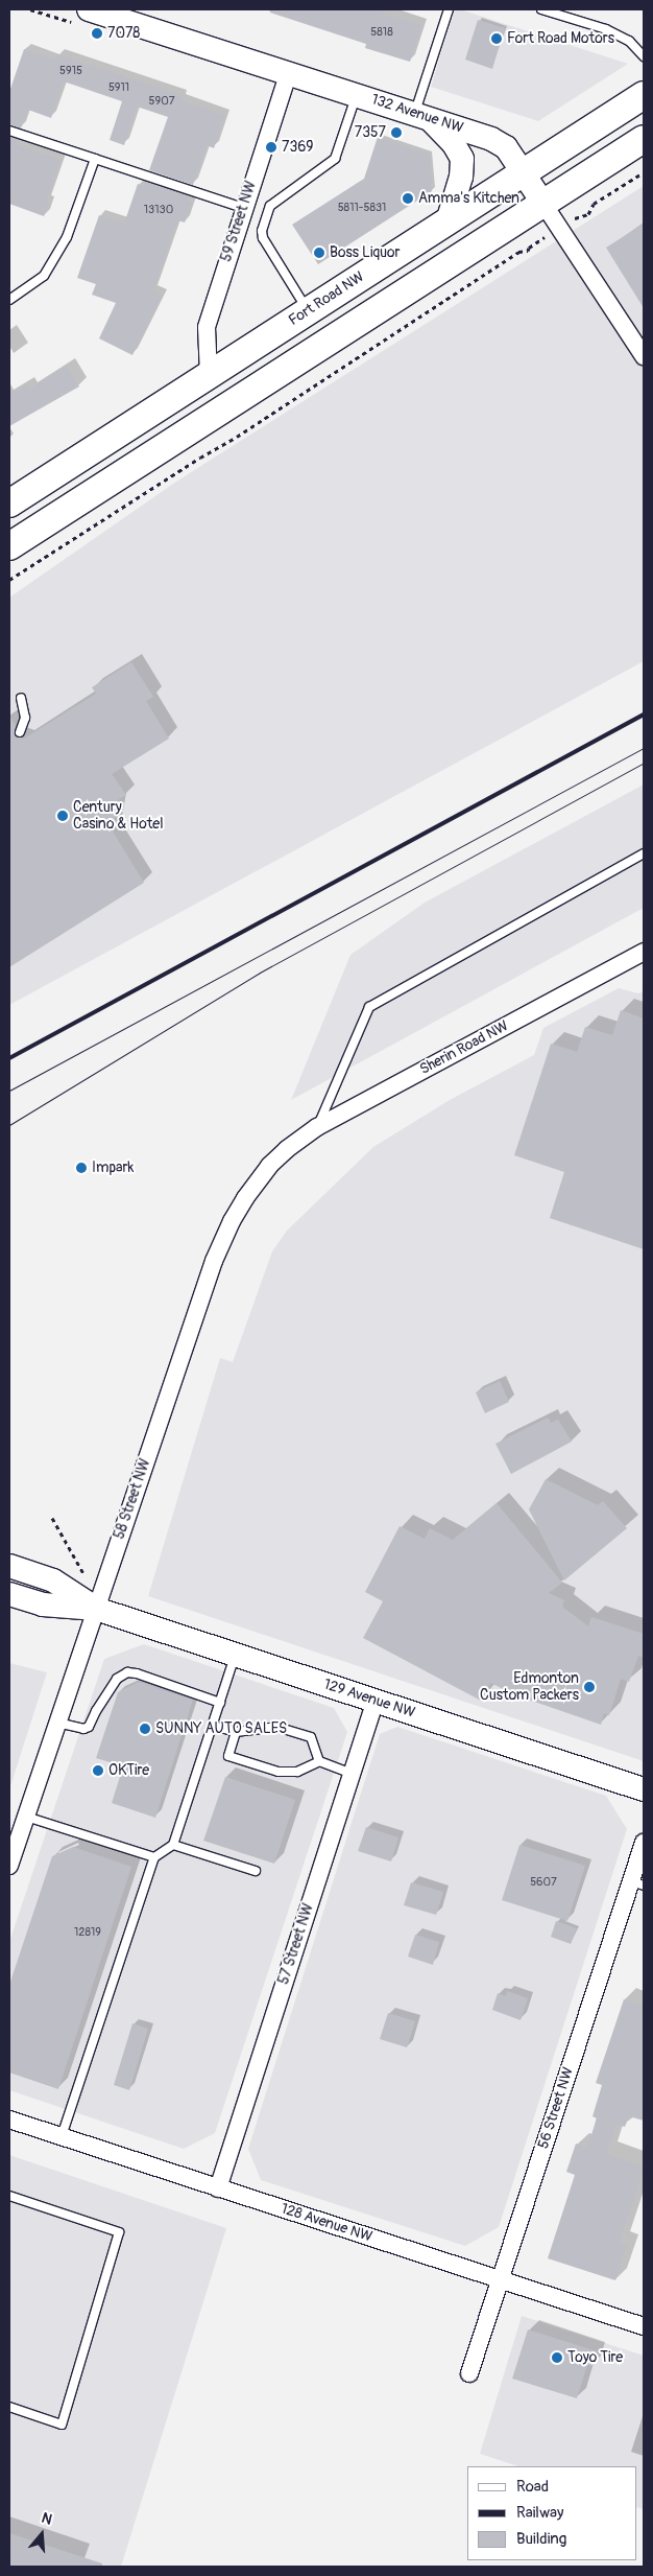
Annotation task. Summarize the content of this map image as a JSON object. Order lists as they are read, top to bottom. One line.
{"streets":{"main road":["Fort Road NW"],"street":["132 Avenue NW","59 Street NW","Sherin Road NW","58 Street NW","129 Avenue NW","57 Street NW","56 Street NW","128 Avenue NW"]},"crossings":[["132 Avenue NW","59 Street NW"],["132 Avenue NW","Fort Road NW"],["59 Street NW","Fort Road NW"],["Sherin Road NW","58 Street NW"],["58 Street NW","129 Avenue NW"],["129 Avenue NW","57 Street NW"],["57 Street NW","128 Avenue NW"],["56 Street NW","128 Avenue NW"]],"places":["7078","Fort Road Motors","7357","7369","Amma's Kitchen","Boss Liquor","Century Casino & Hotel","Impark","Edmonton Custom Packers","SUNNY AUTO SALES","OKTire","Toyo Tire"],"house_numbers":["5818","5915","5911","5907","5811-5831","13130","5607","12819"],"legend":["Road","Railway","Building"],"north":"top"}
